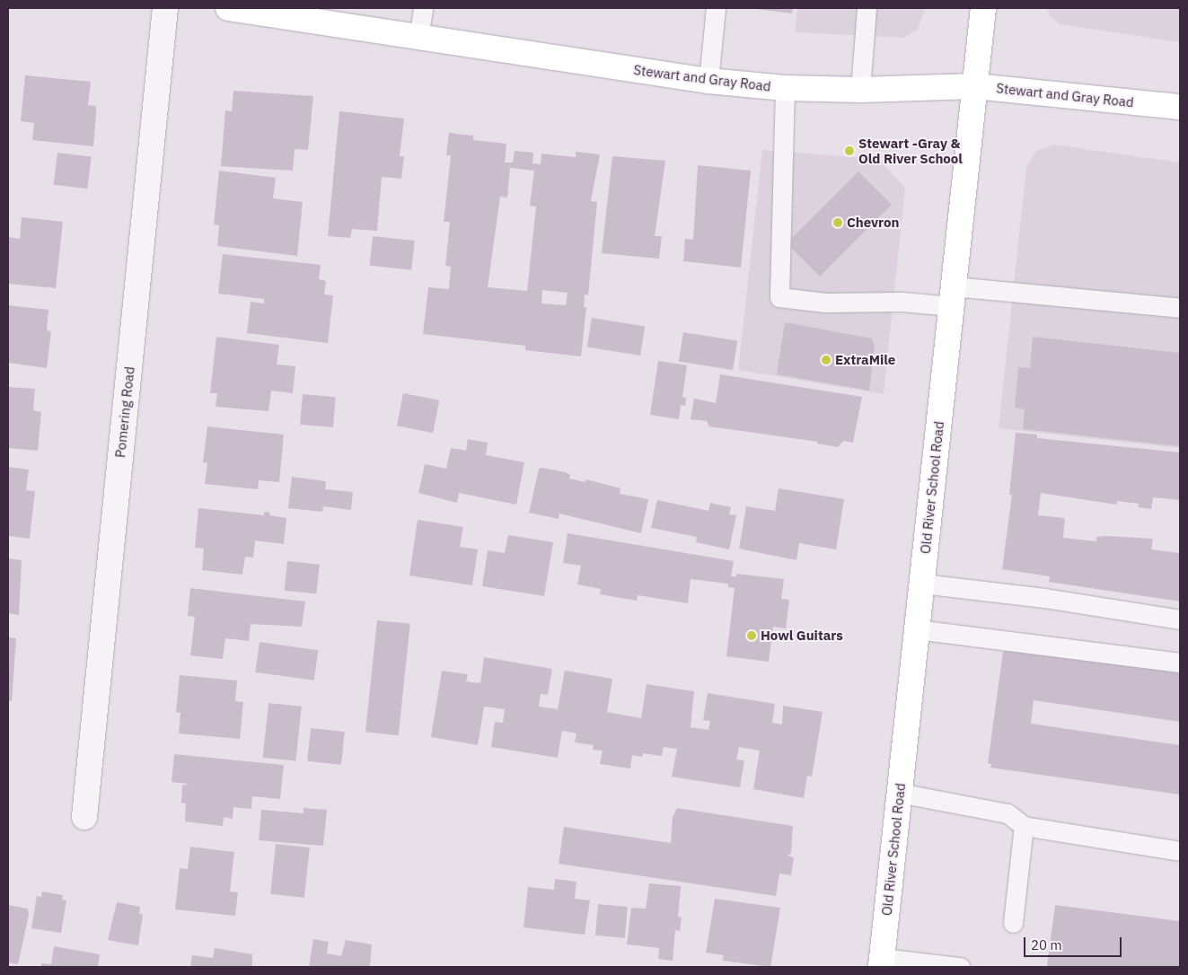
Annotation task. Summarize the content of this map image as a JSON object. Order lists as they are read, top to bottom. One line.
{"streets":{"main road":["Stewart and Gray Road","Old River School Road"],"street":["Pomering Road"]},"crossings":[["Stewart and Gray Road","Old River School Road"]],"places":["Stewart -Gray & Old River School","Chevron","ExtraMile","Howl Guitars"],"scale_bar":"20 m"}
